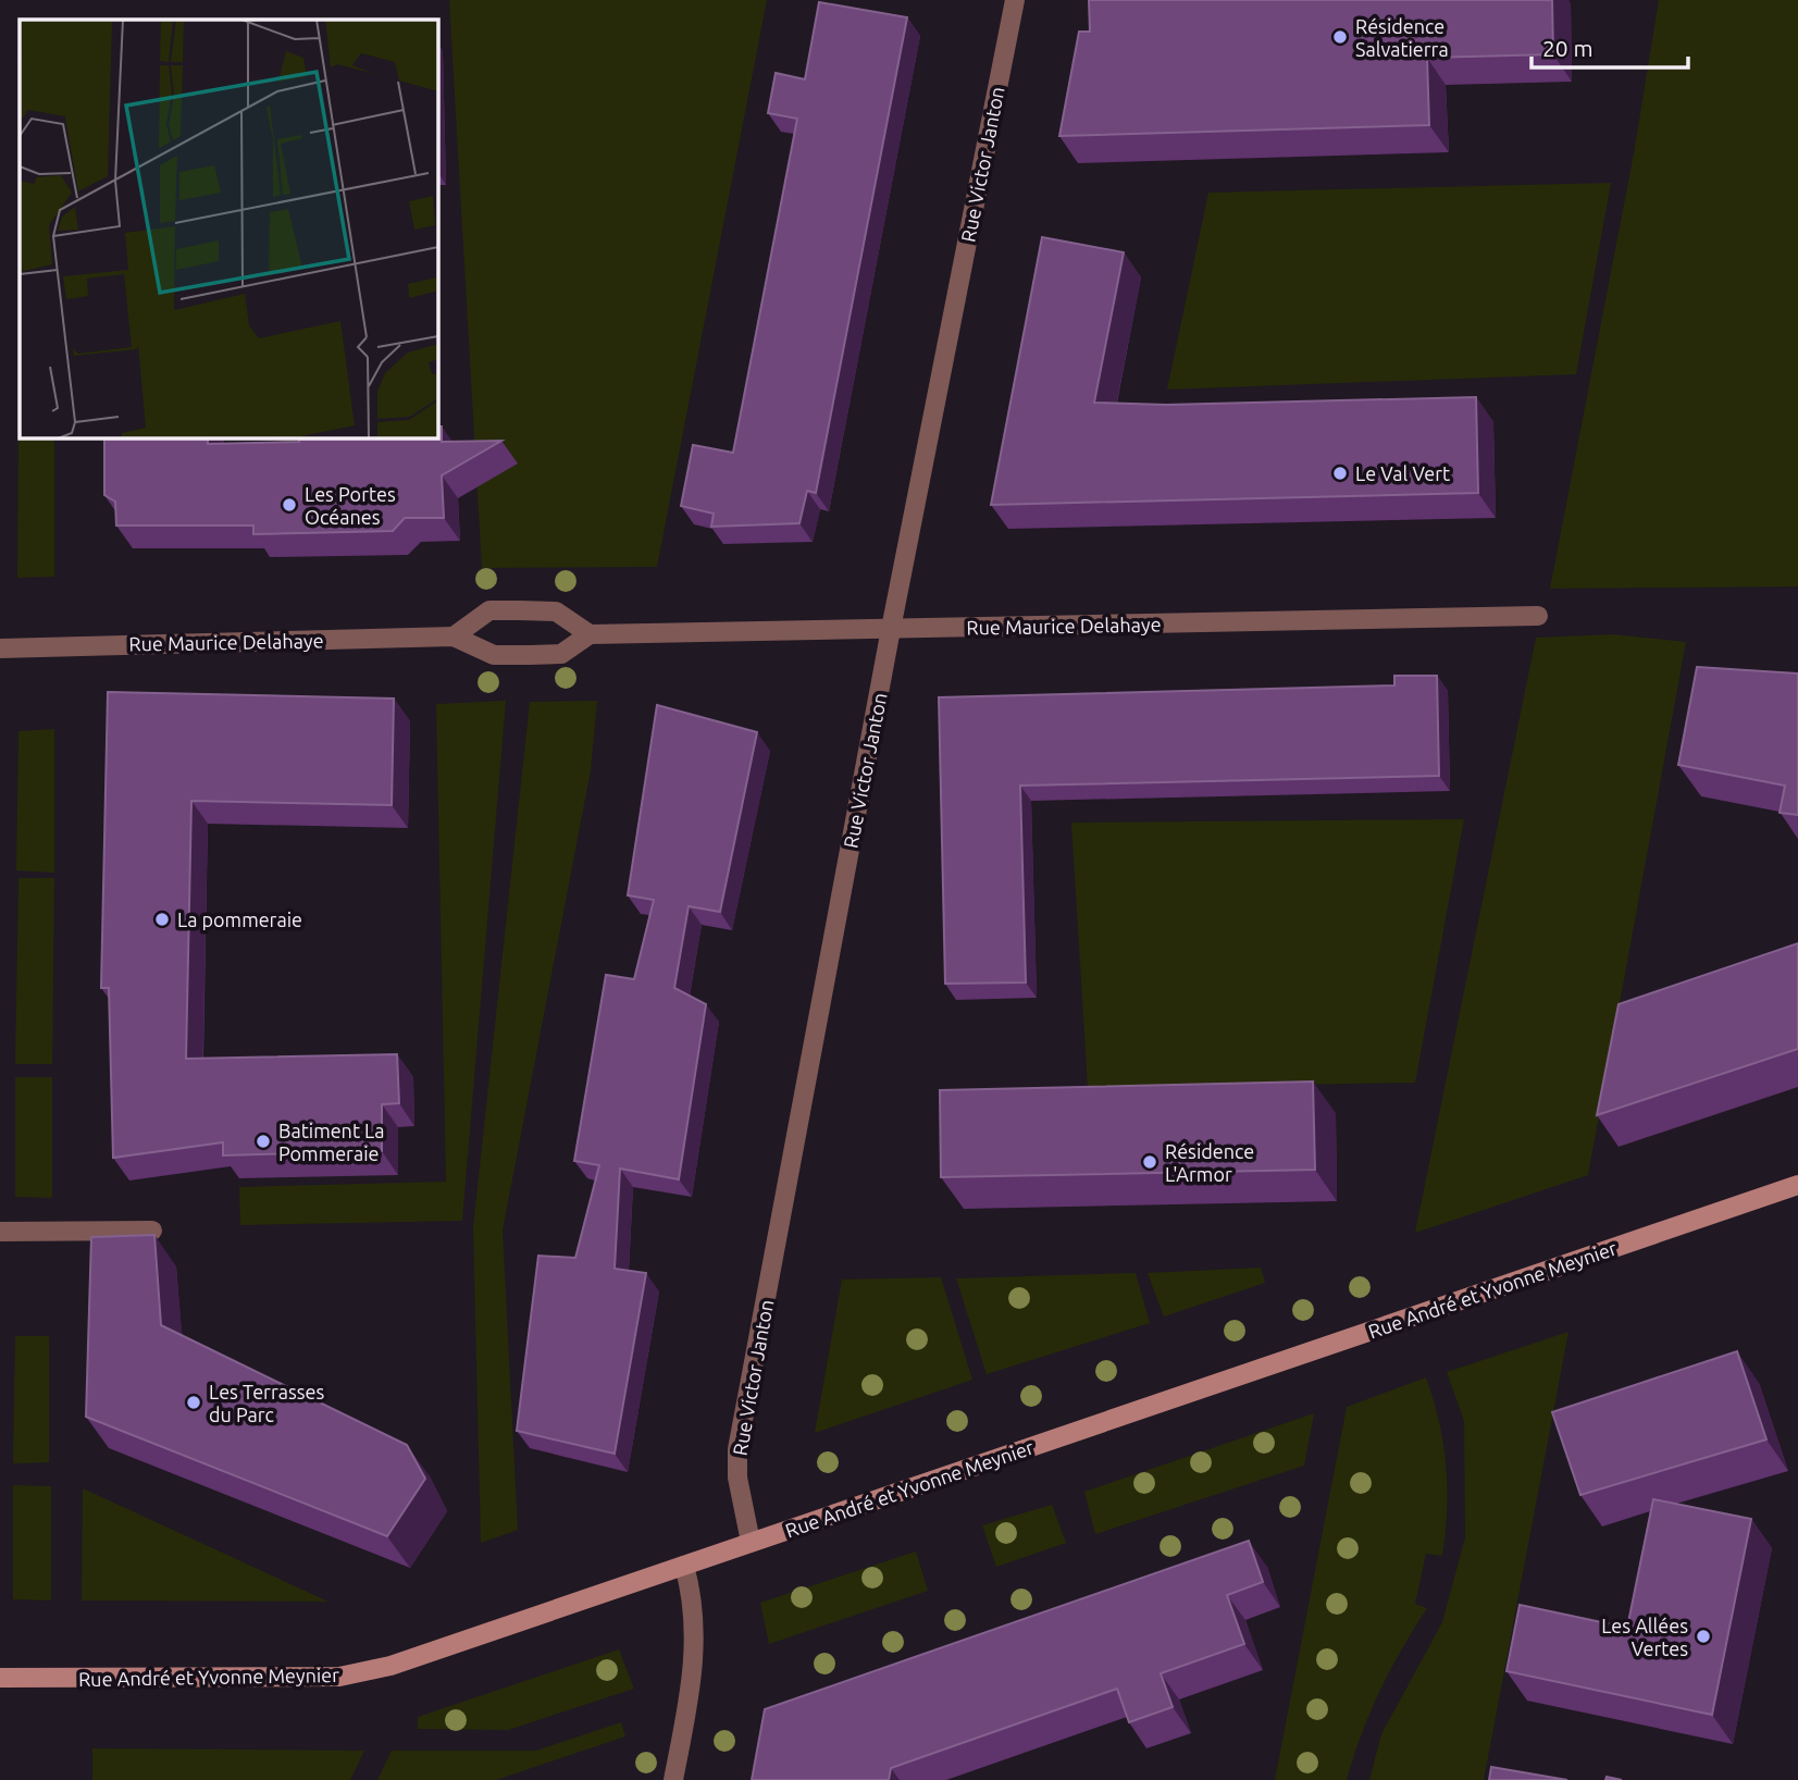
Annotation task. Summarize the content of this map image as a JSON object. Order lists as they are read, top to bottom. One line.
{"streets":{"street":["Rue Victor Janton","Rue Maurice Delahaye","Rue André et Yvonne Meynier"]},"crossings":[["Rue Victor Janton","Rue Maurice Delahaye"],["Rue Victor Janton","Rue André et Yvonne Meynier"]],"places":["Résidence Salvatierra","Le Val Vert","Les Portes Océanes","La pommeraie","Batiment La Pommeraie","Résidence L'Armor","Les Terrasses du Parc","Les Allées Vertes"],"scale_bar":"20 m"}
